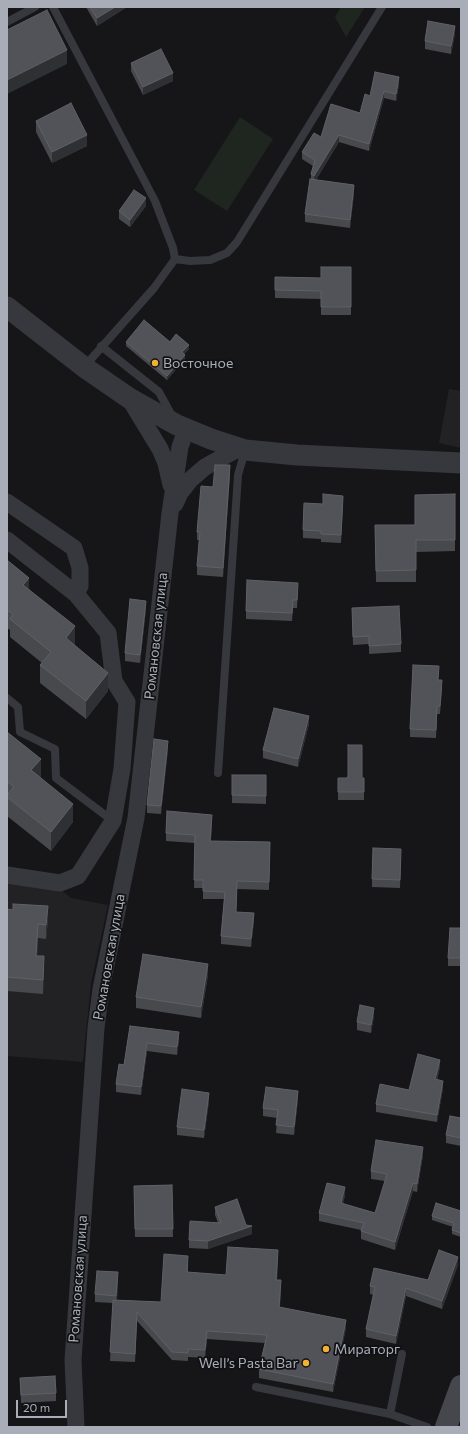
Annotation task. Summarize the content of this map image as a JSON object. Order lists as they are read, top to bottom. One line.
{"streets":{"street":["Романовская улица"]},"places":["Восточное","Мираторг","Well’s Pasta Bar"],"scale_bar":"20 m"}
